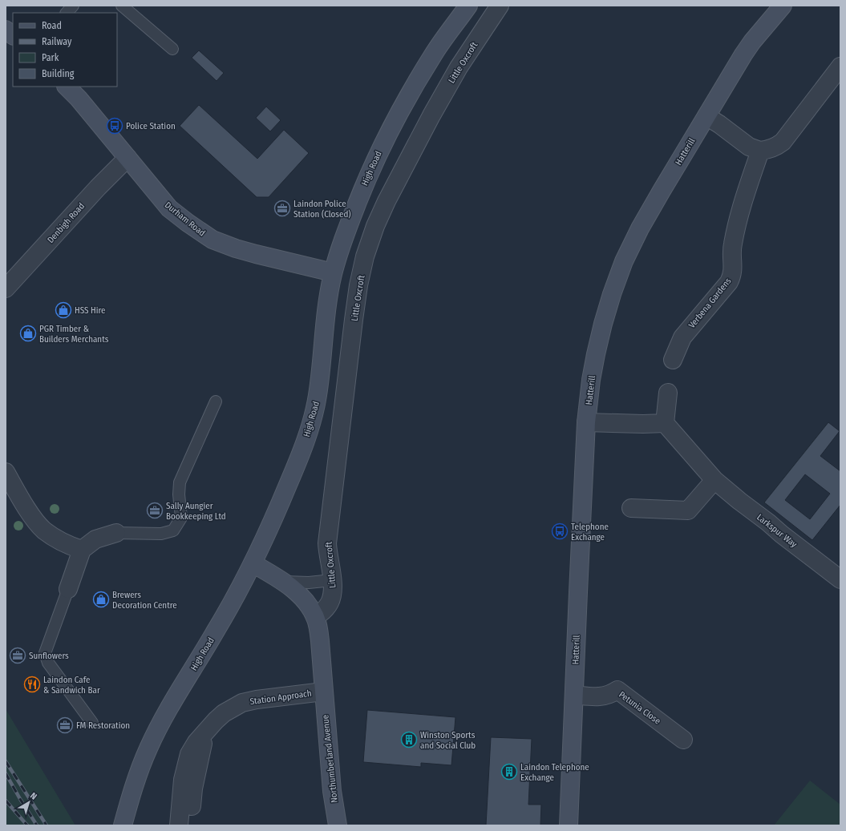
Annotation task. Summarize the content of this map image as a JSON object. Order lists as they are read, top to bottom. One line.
{"streets":{"street":["Little Oxcroft","Hatterill","High Road","Durham Road","Denbigh Road","Verbena Gardens","Larkspur Way","Station Approach","Petunia Close","Northumberland Avenue"]},"crossings":[["Hatterill","Petunia Close"],["High Road","Durham Road"],["Durham Road","Denbigh Road"],["Station Approach","Northumberland Avenue"]],"places":{"bus stop":["Police Station","Telephone Exchange"],"office":["Laindon Police Station (Closed)","Sally Aungier Bookkeeping Ltd","Sunflowers","FM Restoration"],"shop":["HSS Hire","PGR Timber & Builders Merchants","Brewers Decoration Centre"],"restaurant":["Laindon Cafe & Sandwich Bar"],"building":["Winston Sports and Social Club","Laindon Telephone Exchange"]},"legend":["Road","Railway","Park","Building"],"north":"top right"}
